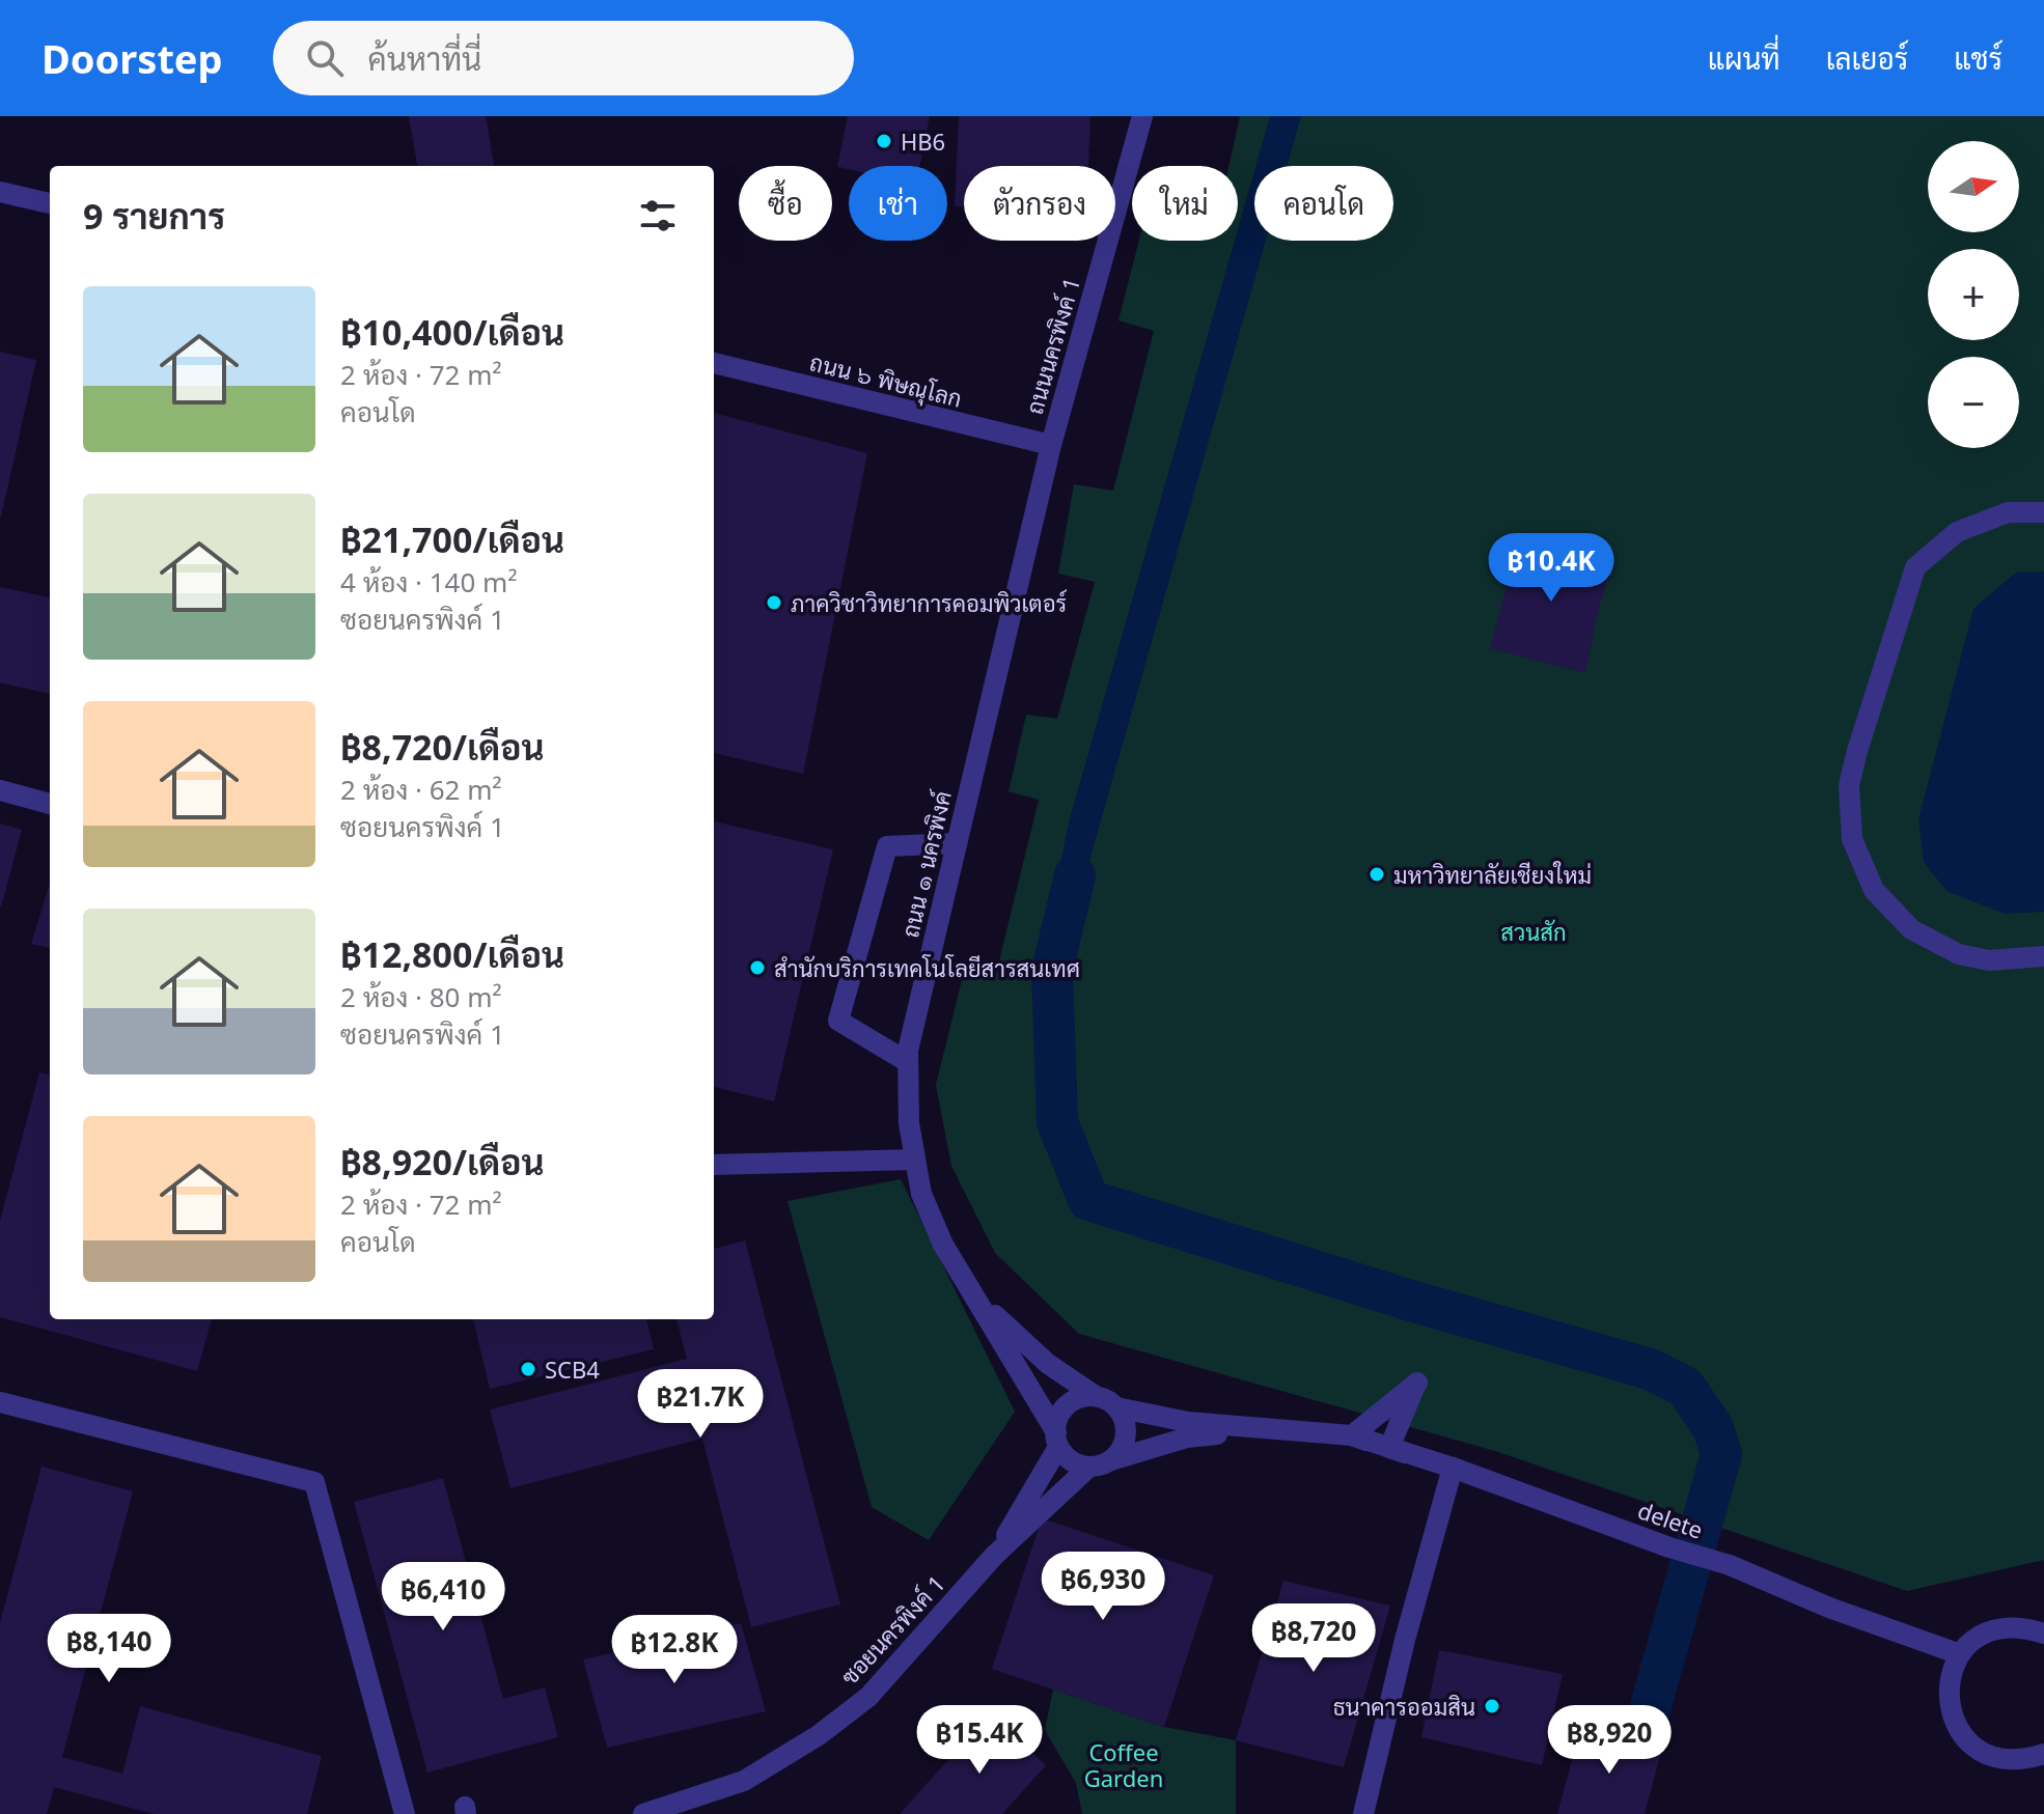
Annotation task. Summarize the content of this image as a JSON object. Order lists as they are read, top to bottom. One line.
{"streets":{"street":["ถนนนครพิงค์ 1","ถนน ๖ พิษณุโลก","ถนน ๑ นครพิงค์","ซอยนครพิงค์ 1"]},"crossings":[["ถนนนครพิงค์ 1","ถนน ๖ พิษณุโลก"],["ถนนนครพิงค์ 1","ถนน ๑ นครพิงค์"],["ถนน ๖ พิษณุโลก","ถนน ๑ นครพิงค์"],["ถนน ๑ นครพิงค์","ซอยนครพิงค์ 1"]],"parks":["สวนสัก","Coffee Garden"],"places":["HB6","ภาควิชาวิทยาการคอมพิวเตอร์","มหาวิทยาลัยเชียงใหม่","สำนักบริการเทคโนโลยีสารสนเทศ","SCB4","ธนาคารออมสิน"],"north":"right","page":{"header":"Doorstep","search":"ค้นหาที่นี่","nav":["แผนที่","เลเยอร์","แชร์"],"map_buttons":["+","−"],"chip":["ซื้อ","เช่า","ตัวกรอง","ใหม่","คอนโด"],"heading":"9 รายการ","list":[{"name":"฿10,400/เดือน","note":"2 ห้อง · 72 m² · คอนโด"},{"name":"฿21,700/เดือน","note":"4 ห้อง · 140 m² · ซอยนครพิงค์ 1"},{"name":"฿8,720/เดือน","note":"2 ห้อง · 62 m² · ซอยนครพิงค์ 1"},{"name":"฿12,800/เดือน","note":"2 ห้อง · 80 m² · ซอยนครพิงค์ 1"},{"name":"฿8,920/เดือน","note":"2 ห้อง · 72 m² · คอนโด"}],"price":["฿10.4K","฿21.7K","฿6,930","฿6,410","฿8,720","฿8,140","฿12.8K","฿15.4K","฿8,920"]}}
